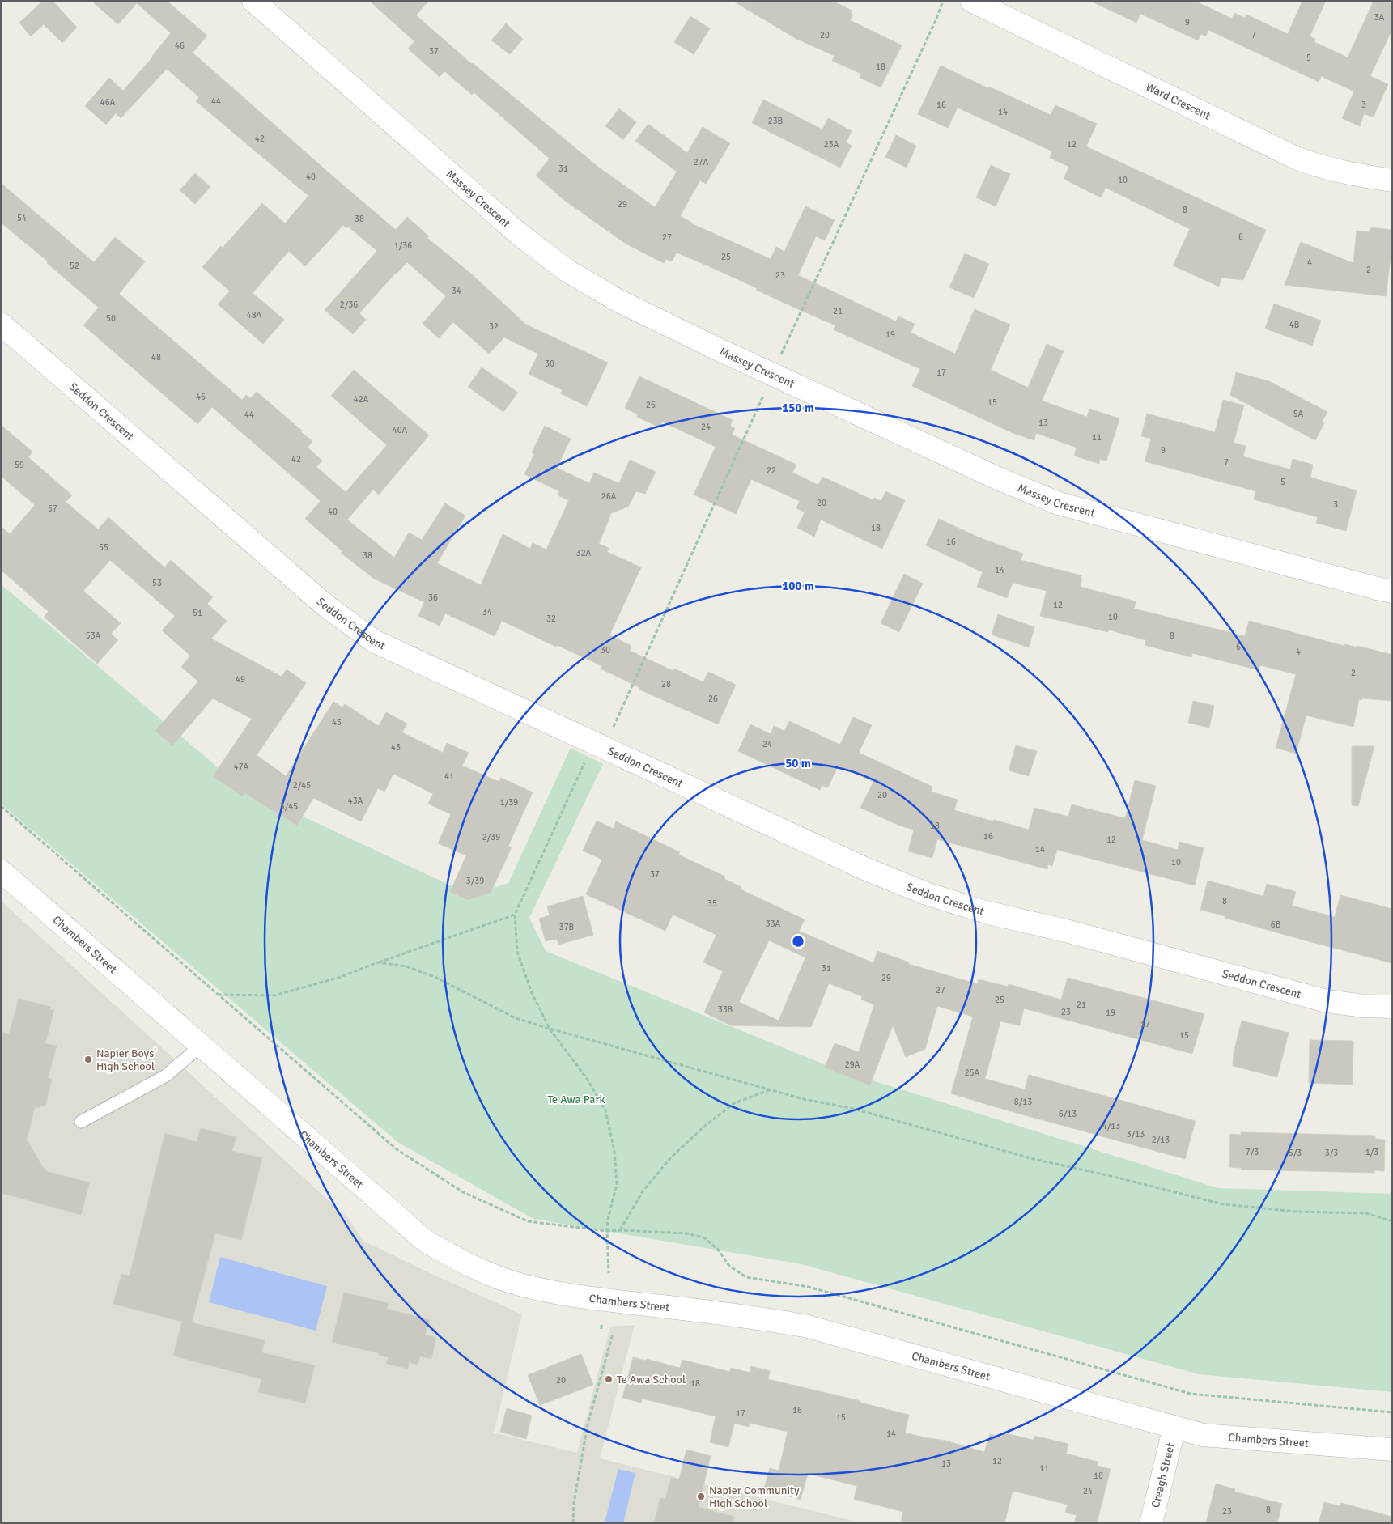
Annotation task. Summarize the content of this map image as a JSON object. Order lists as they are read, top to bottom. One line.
{"streets":{"street":["Ward Crescent","Massey Crescent","Seddon Crescent","Chambers Street","Creagh Street"]},"crossings":[["Chambers Street","Creagh Street"]],"parks":["Te Awa Park"],"places":["Napier Boys' High School","Te Awa School","Napier Community High School"],"house_numbers":["3A","9","20","7","46","37","5","18","44","46A","16","3","14","23B","42","23A","12","27A","31","40","10","29","8","54","38","6","27","1/36","25","4","52","2","23","34","2/36","21","48A","50","4B","32","19","48","30","17","46","42A","15","26","5A","44","13","24","40A","11","9","42","7","59","22","5","26A","20","3","57","40","18","16","55","32A","38","14","53","36","12","34","51","10","32","53A","8","6","30","4","2","49","28","26","45","24","43","47A","41","2/45","20","43A","1/39","3/45","18","16","2/39","12","14","10","37","3/39","8","35","33A","6B","37B","31","29","27","25","21","33B","23","19","17","15","29A","25A","8/13","6/13","4/13","3/13","2/13","7/3","1/3","5/3","3/3","20","18","16","17","15","14","12","13","11","10","24","8","23"],"rings":["150 m","100 m","50 m"]}
